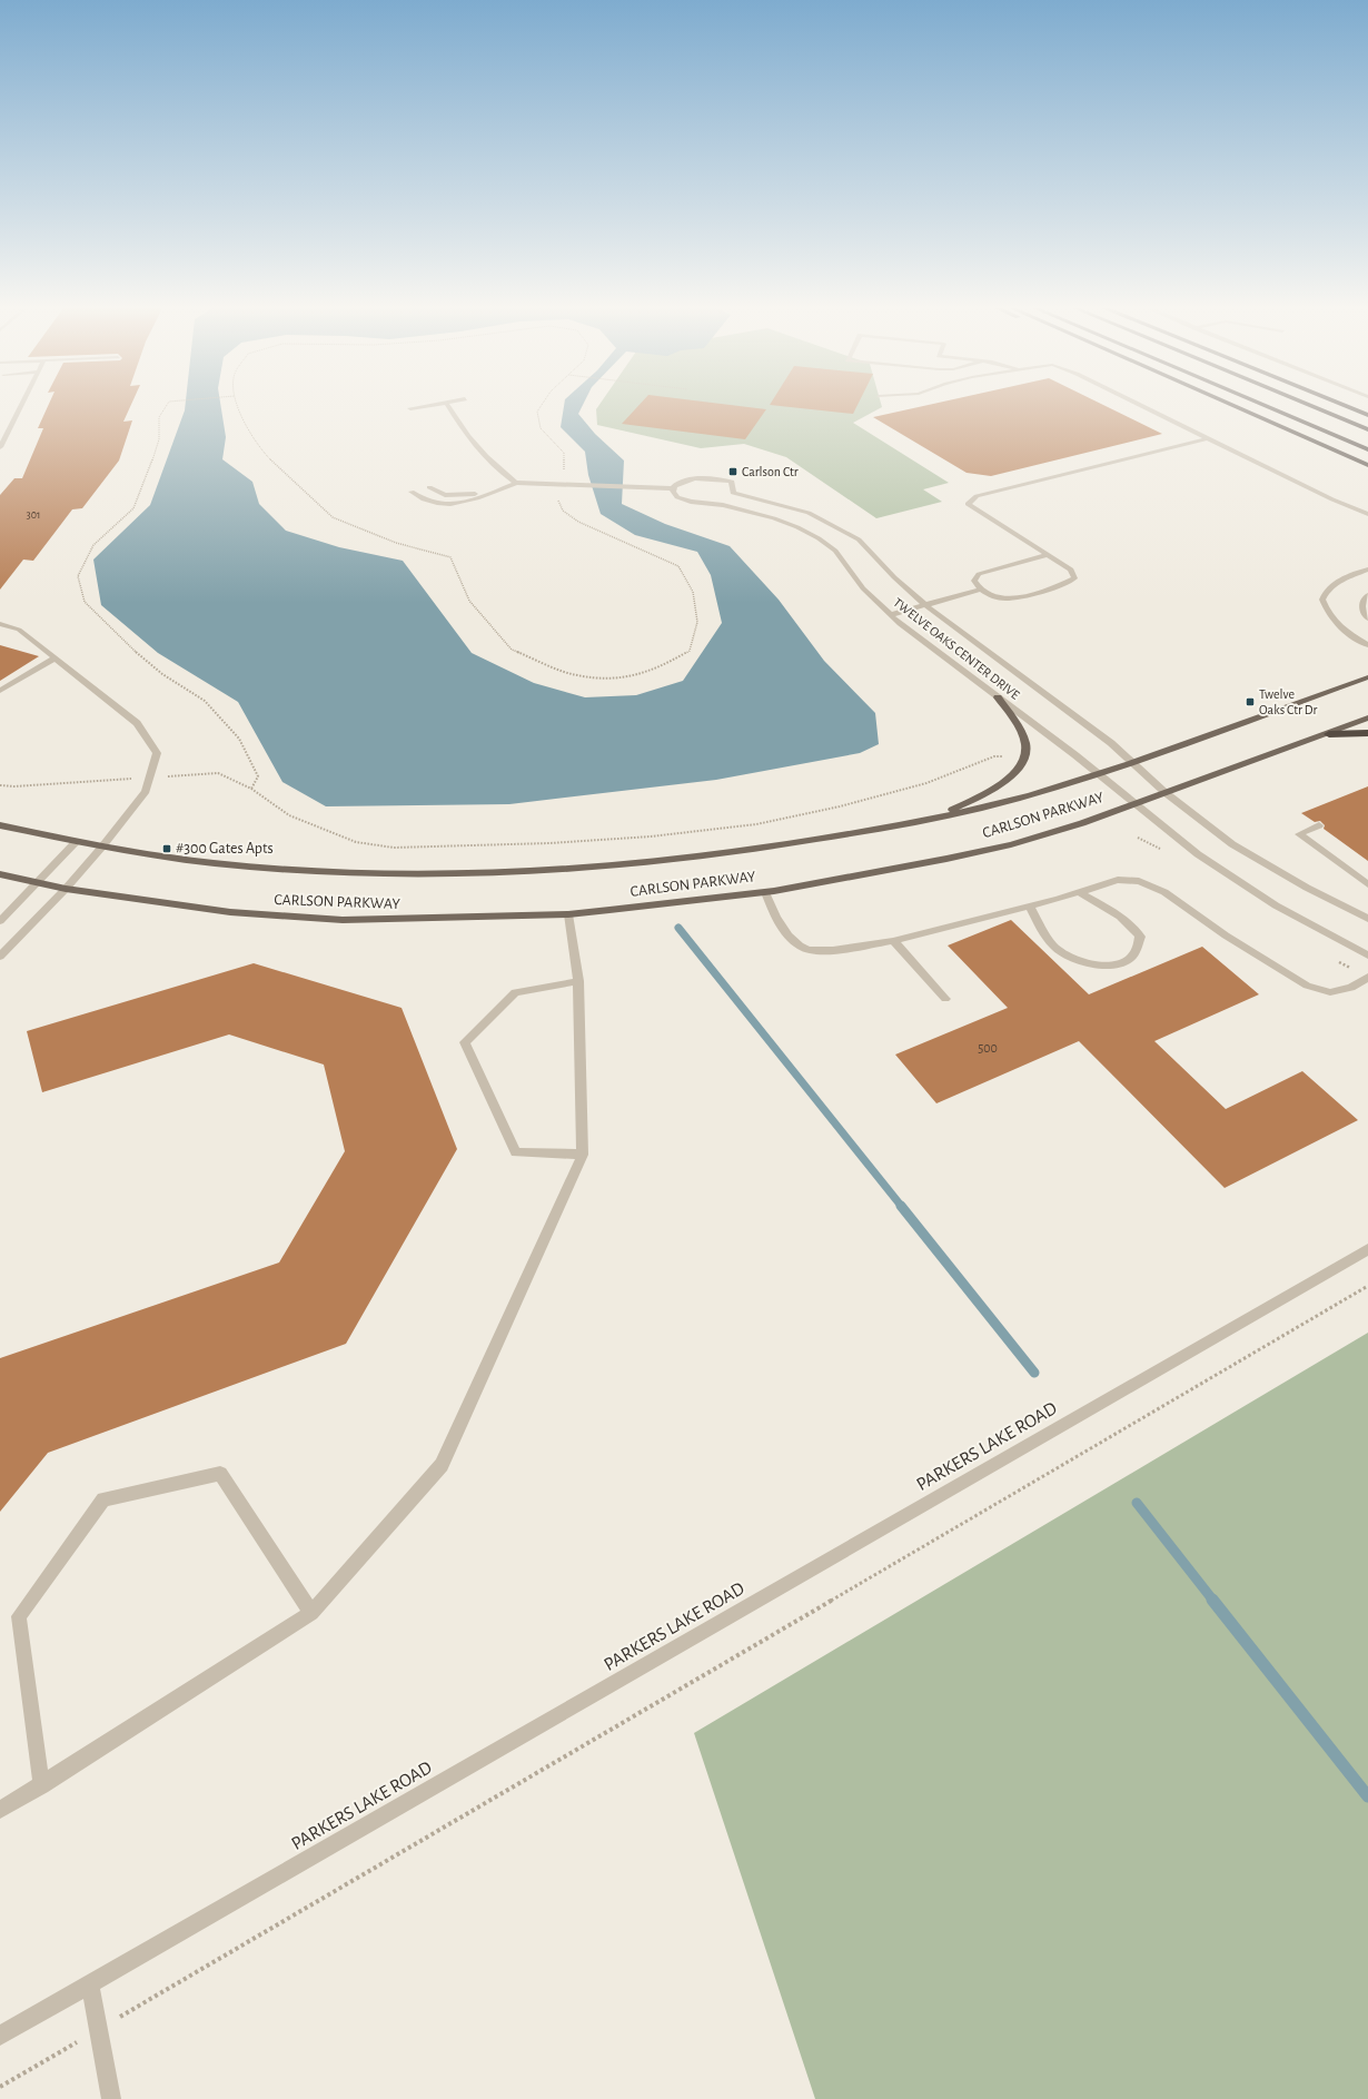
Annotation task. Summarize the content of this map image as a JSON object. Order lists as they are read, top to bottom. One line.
{"streets":{"main road":["CARLSON PARKWAY"],"street":["TWELVE OAKS CENTER DRIVE","PARKERS LAKE ROAD"]},"crossings":[["TWELVE OAKS CENTER DRIVE","CARLSON PARKWAY"]],"places":{"transit":["Carlson Ctr","Twelve Oaks Ctr Dr","#300 Gates Apts"]},"house_numbers":["301","500"]}
